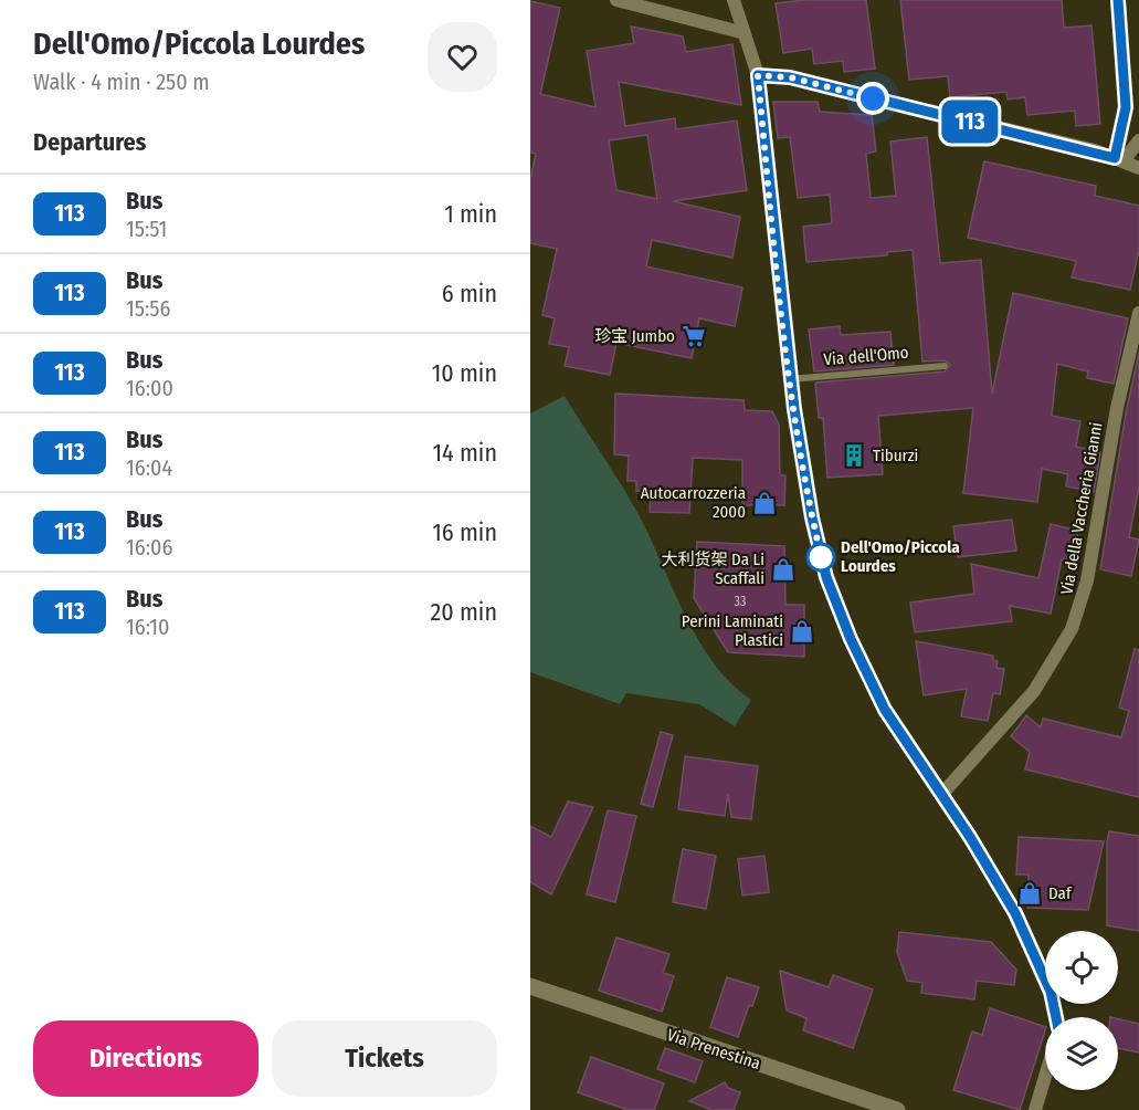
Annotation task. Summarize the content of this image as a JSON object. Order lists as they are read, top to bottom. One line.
{"streets":{"main road":["Via Prenestina"],"street":["Via della Vaccheria Gianni"],"lane":["Via dell'Omo"]},"places":{"supermarket":["珍宝 Jumbo"],"building":["Tiburzi"],"shop":["Autocarrozzeria 2000","大利货架 Da Li Scaffali","Perini Laminati Plastici","Daf"],"other":["Dell'Omo/Piccola Lourdes"]},"lines":["bus line 113"],"house_numbers":["33"],"page":{"heading":[["Dell'Omo/Piccola Lourdes","Walk · 4 min · 250 m"],"Departures"],"on_map":"113","list":[{"mark":"113","name":"Bus","note":"15:51","value":"1 min"},{"mark":"113","name":"Bus","note":"15:56","value":"6 min"},{"mark":"113","name":"Bus","note":"16:00","value":"10 min"},{"mark":"113","name":"Bus","note":"16:04","value":"14 min"},{"mark":"113","name":"Bus","note":"16:06","value":"16 min"},{"mark":"113","name":"Bus","note":"16:10","value":"20 min"}],"buttons":["Directions","Tickets"]}}
